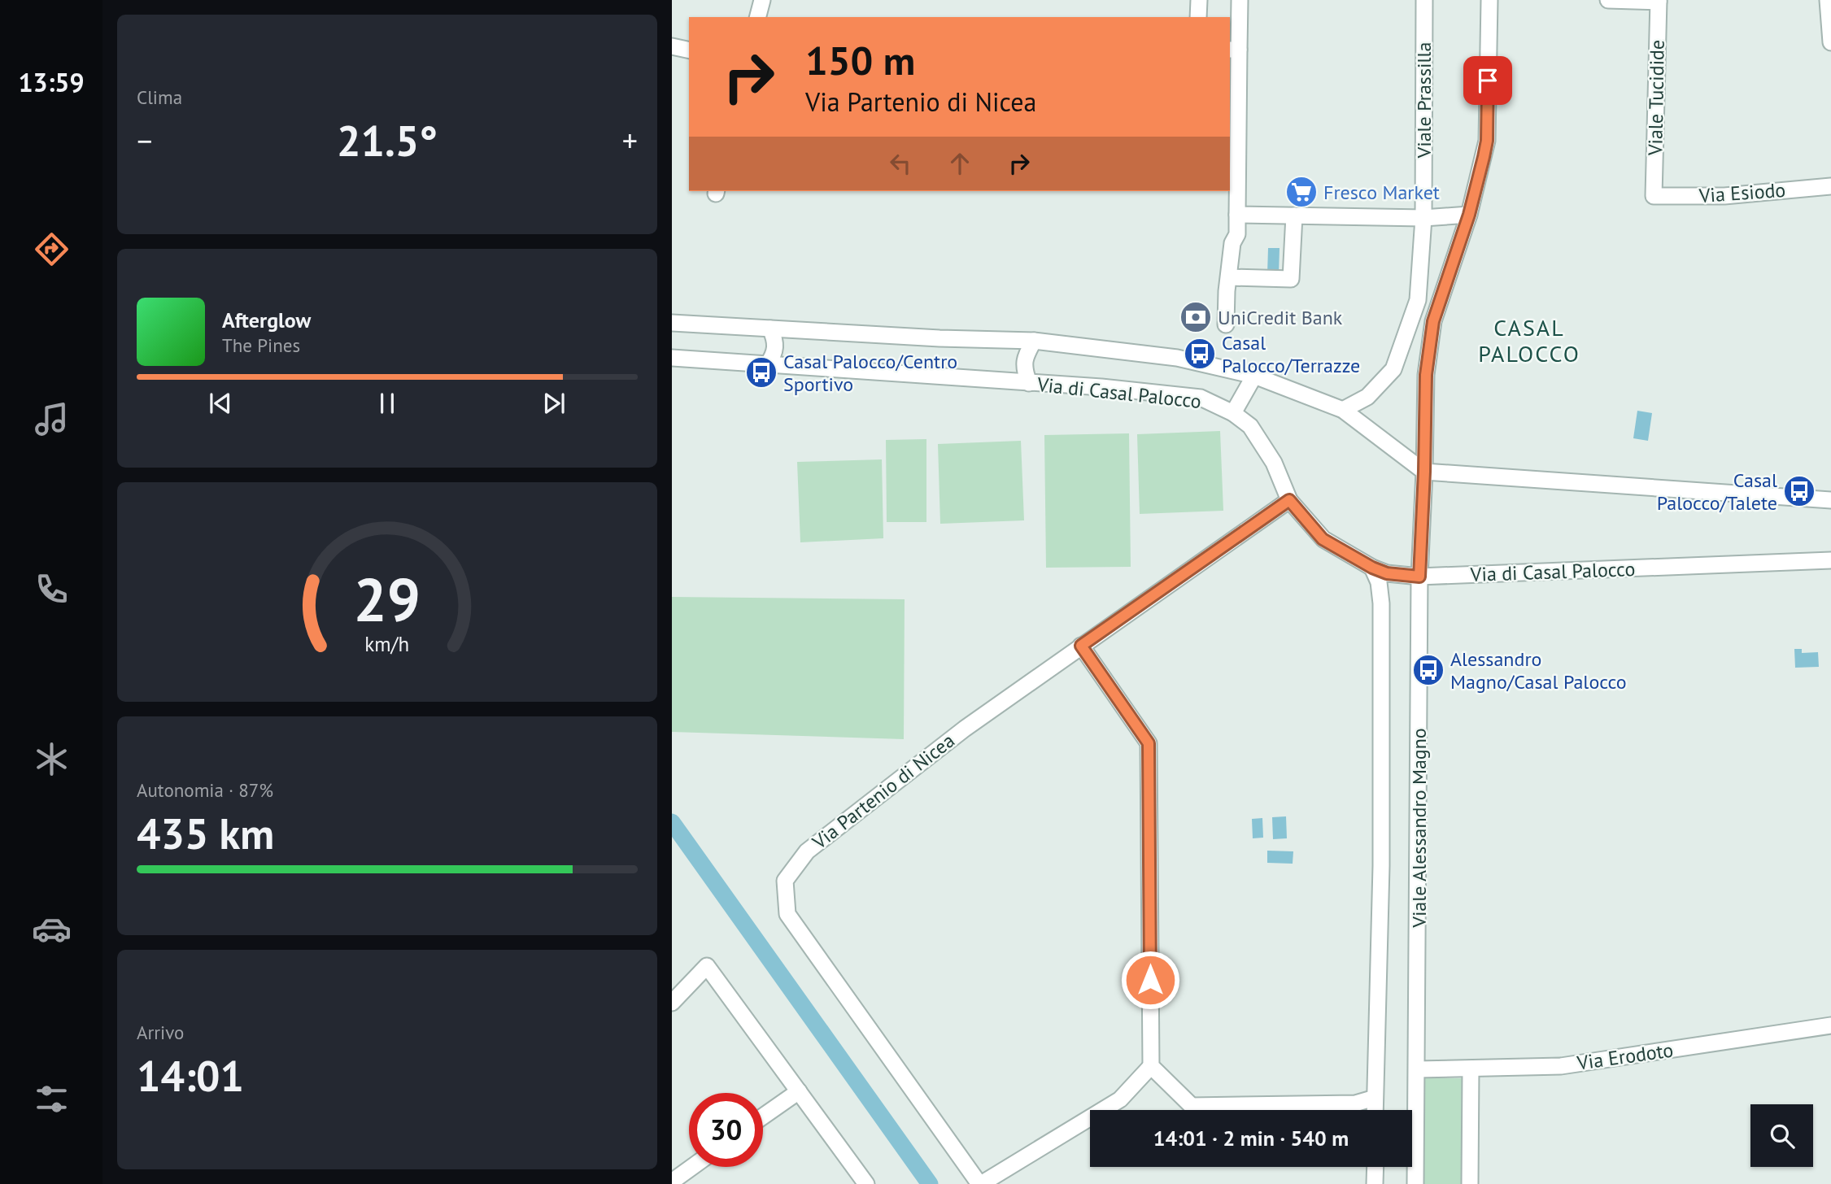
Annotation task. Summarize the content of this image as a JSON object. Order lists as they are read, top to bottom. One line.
{"streets":{"street":["Viale Tucidide","Viale Prassilla","Via Esiodo","Via di Casal Palocco","Via Partenio di Nicea","Viale Alessandro Magno","Via Erodoto"]},"crossings":[["Viale Tucidide","Via Esiodo"],["Viale Prassilla","Via di Casal Palocco"],["Via di Casal Palocco","Via Partenio di Nicea"],["Via di Casal Palocco","Viale Alessandro Magno"],["Viale Alessandro Magno","Via Erodoto"]],"districts":["CASAL PALOCCO"],"places":{"supermarket":["Fresco Market"],"bank":["UniCredit Bank"],"bus stop":["Casal Palocco/Terrazze","Casal Palocco/Centro Sportivo","Casal Palocco/Talete","Alessandro Magno/Casal Palocco"]},"page":{"tabs":"13:59","tile":["Clima",["Autonomia · 87%","435 km"],["Arrivo","14:01"]],"turn":["150 m","Via Partenio di Nicea"],"heat":["−","21.5°","+"],"song":["Afterglow","The Pines"],"limit":"30","trip":"14:01 · 2 min · 540 m","gauge":["29","km/h"]}}
